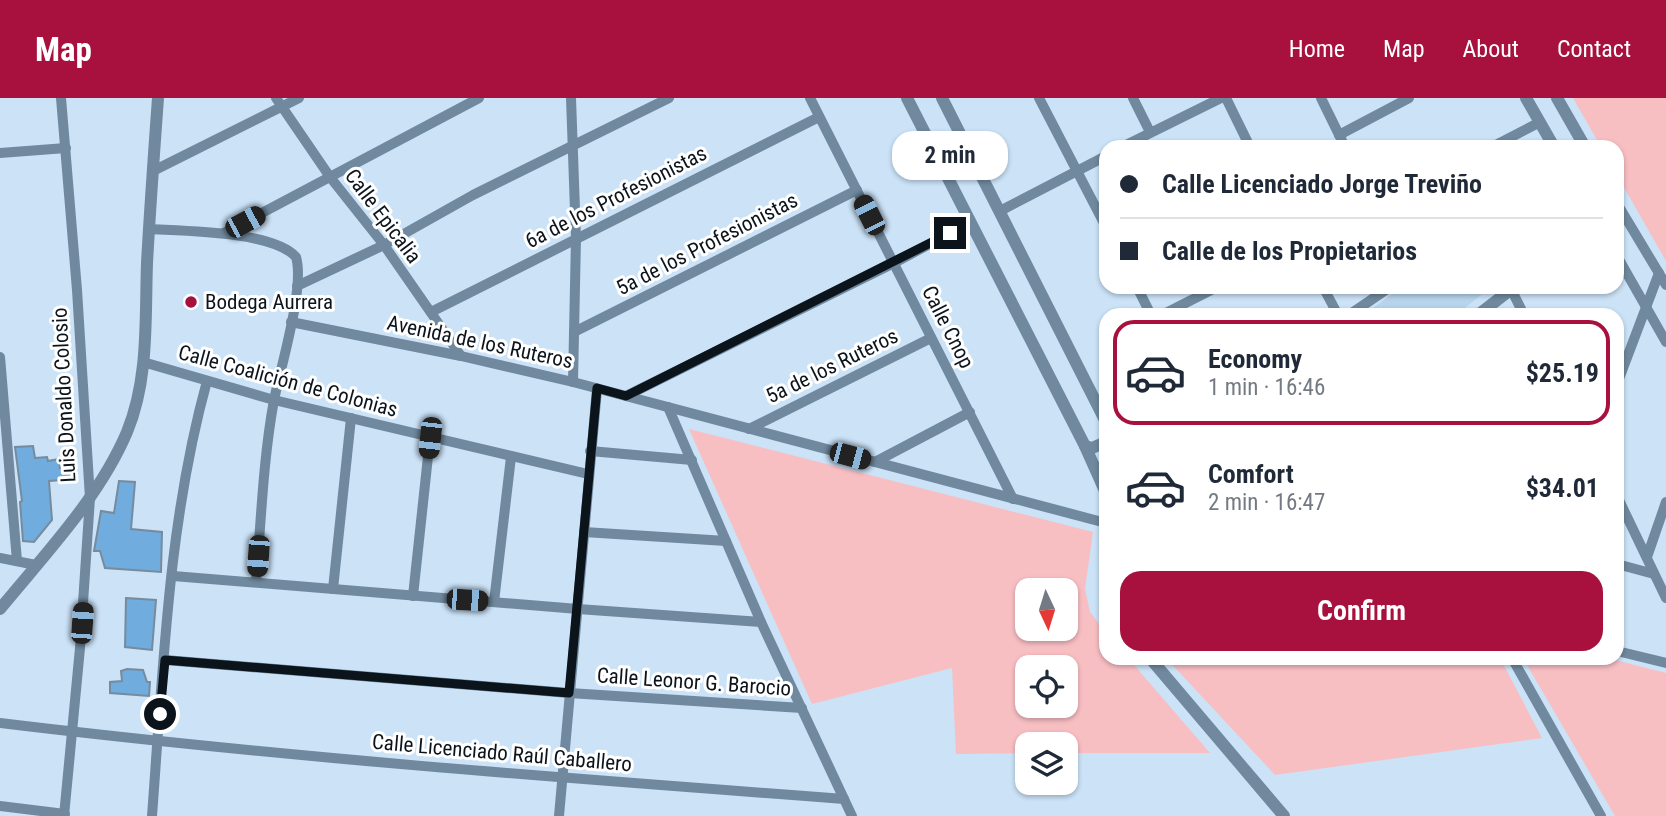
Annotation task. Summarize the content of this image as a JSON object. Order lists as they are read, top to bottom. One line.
{"streets":{"street":["6a de los Profesionistas","Calle Epicalia","5a de los Profesionistas","Calle Cnop","Avenida de los Ruteros","5a de los Ruteros","Calle Coalición de Colonias","Luis Donaldo Colosio","Calle Leonor G. Barocio","Calle Licenciado Raúl Caballero"]},"crossings":[["6a de los Profesionistas","Calle Epicalia"],["6a de los Profesionistas","Calle Cnop"],["Calle Epicalia","Avenida de los Ruteros"],["5a de los Profesionistas","Calle Cnop"],["Calle Cnop","Avenida de los Ruteros"],["Calle Cnop","5a de los Ruteros"],["Avenida de los Ruteros","5a de los Ruteros"],["Luis Donaldo Colosio","Calle Licenciado Raúl Caballero"]],"places":["Bodega Aurrera"],"north":"bottom","page":{"header":"Map","nav":["Home","Map","About","Contact"],"bubble":"2 min","banner":["Calle Licenciado Jorge Treviño","Calle de los Propietarios"],"list":[{"name":"Economy","note":"1 min · 16:46","value":"$25.19"},{"name":"Comfort","note":"2 min · 16:47","value":"$34.01"}],"buttons":"Confirm"}}
